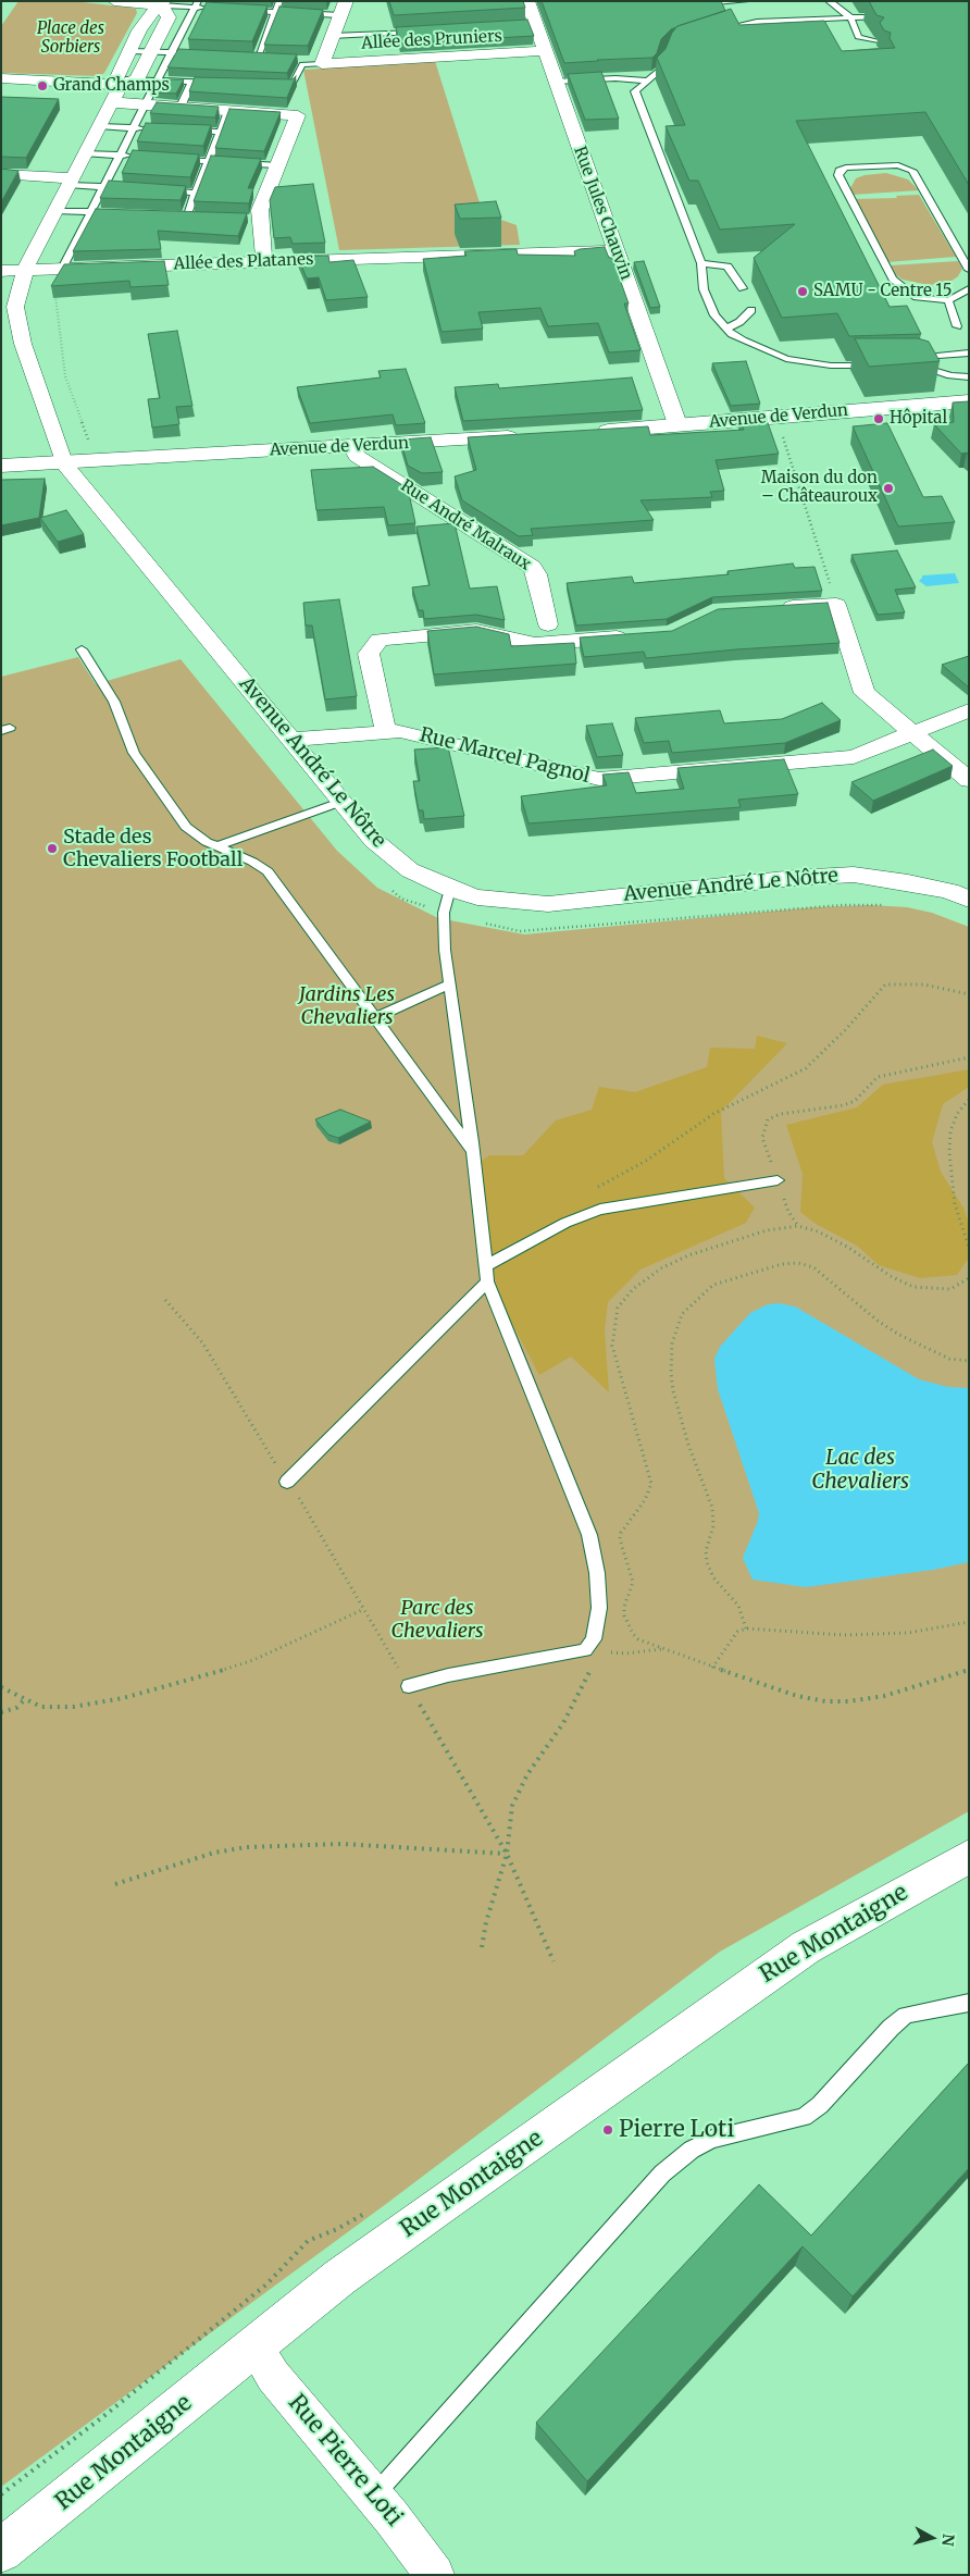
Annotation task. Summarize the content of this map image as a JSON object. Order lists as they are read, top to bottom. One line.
{"streets":{"main road":["Avenue de Verdun","Rue Montaigne"],"street":["Allée des Pruniers","Rue Jules Chauvin","Allée des Platanes","Rue André Malraux","Rue Marcel Pagnol","Avenue André Le Nôtre","Rue Pierre Loti"]},"crossings":[["Allée des Pruniers","Rue Jules Chauvin"],["Rue Jules Chauvin","Allée des Platanes"],["Rue Jules Chauvin","Avenue de Verdun"],["Allée des Platanes","Avenue André Le Nôtre"],["Avenue de Verdun","Rue André Malraux"],["Avenue de Verdun","Avenue André Le Nôtre"],["Rue Marcel Pagnol","Avenue André Le Nôtre"],["Rue Montaigne","Rue Pierre Loti"]],"water":["Lac des Chevaliers"],"parks":["Place des Sorbiers","Jardins Les Chevaliers","Parc des Chevaliers"],"places":["Grand Champs","SAMU - Centre 15","Hôpital","Maison du don – Châteauroux","Stade des Chevaliers Football","Pierre Loti"],"north":"right"}
